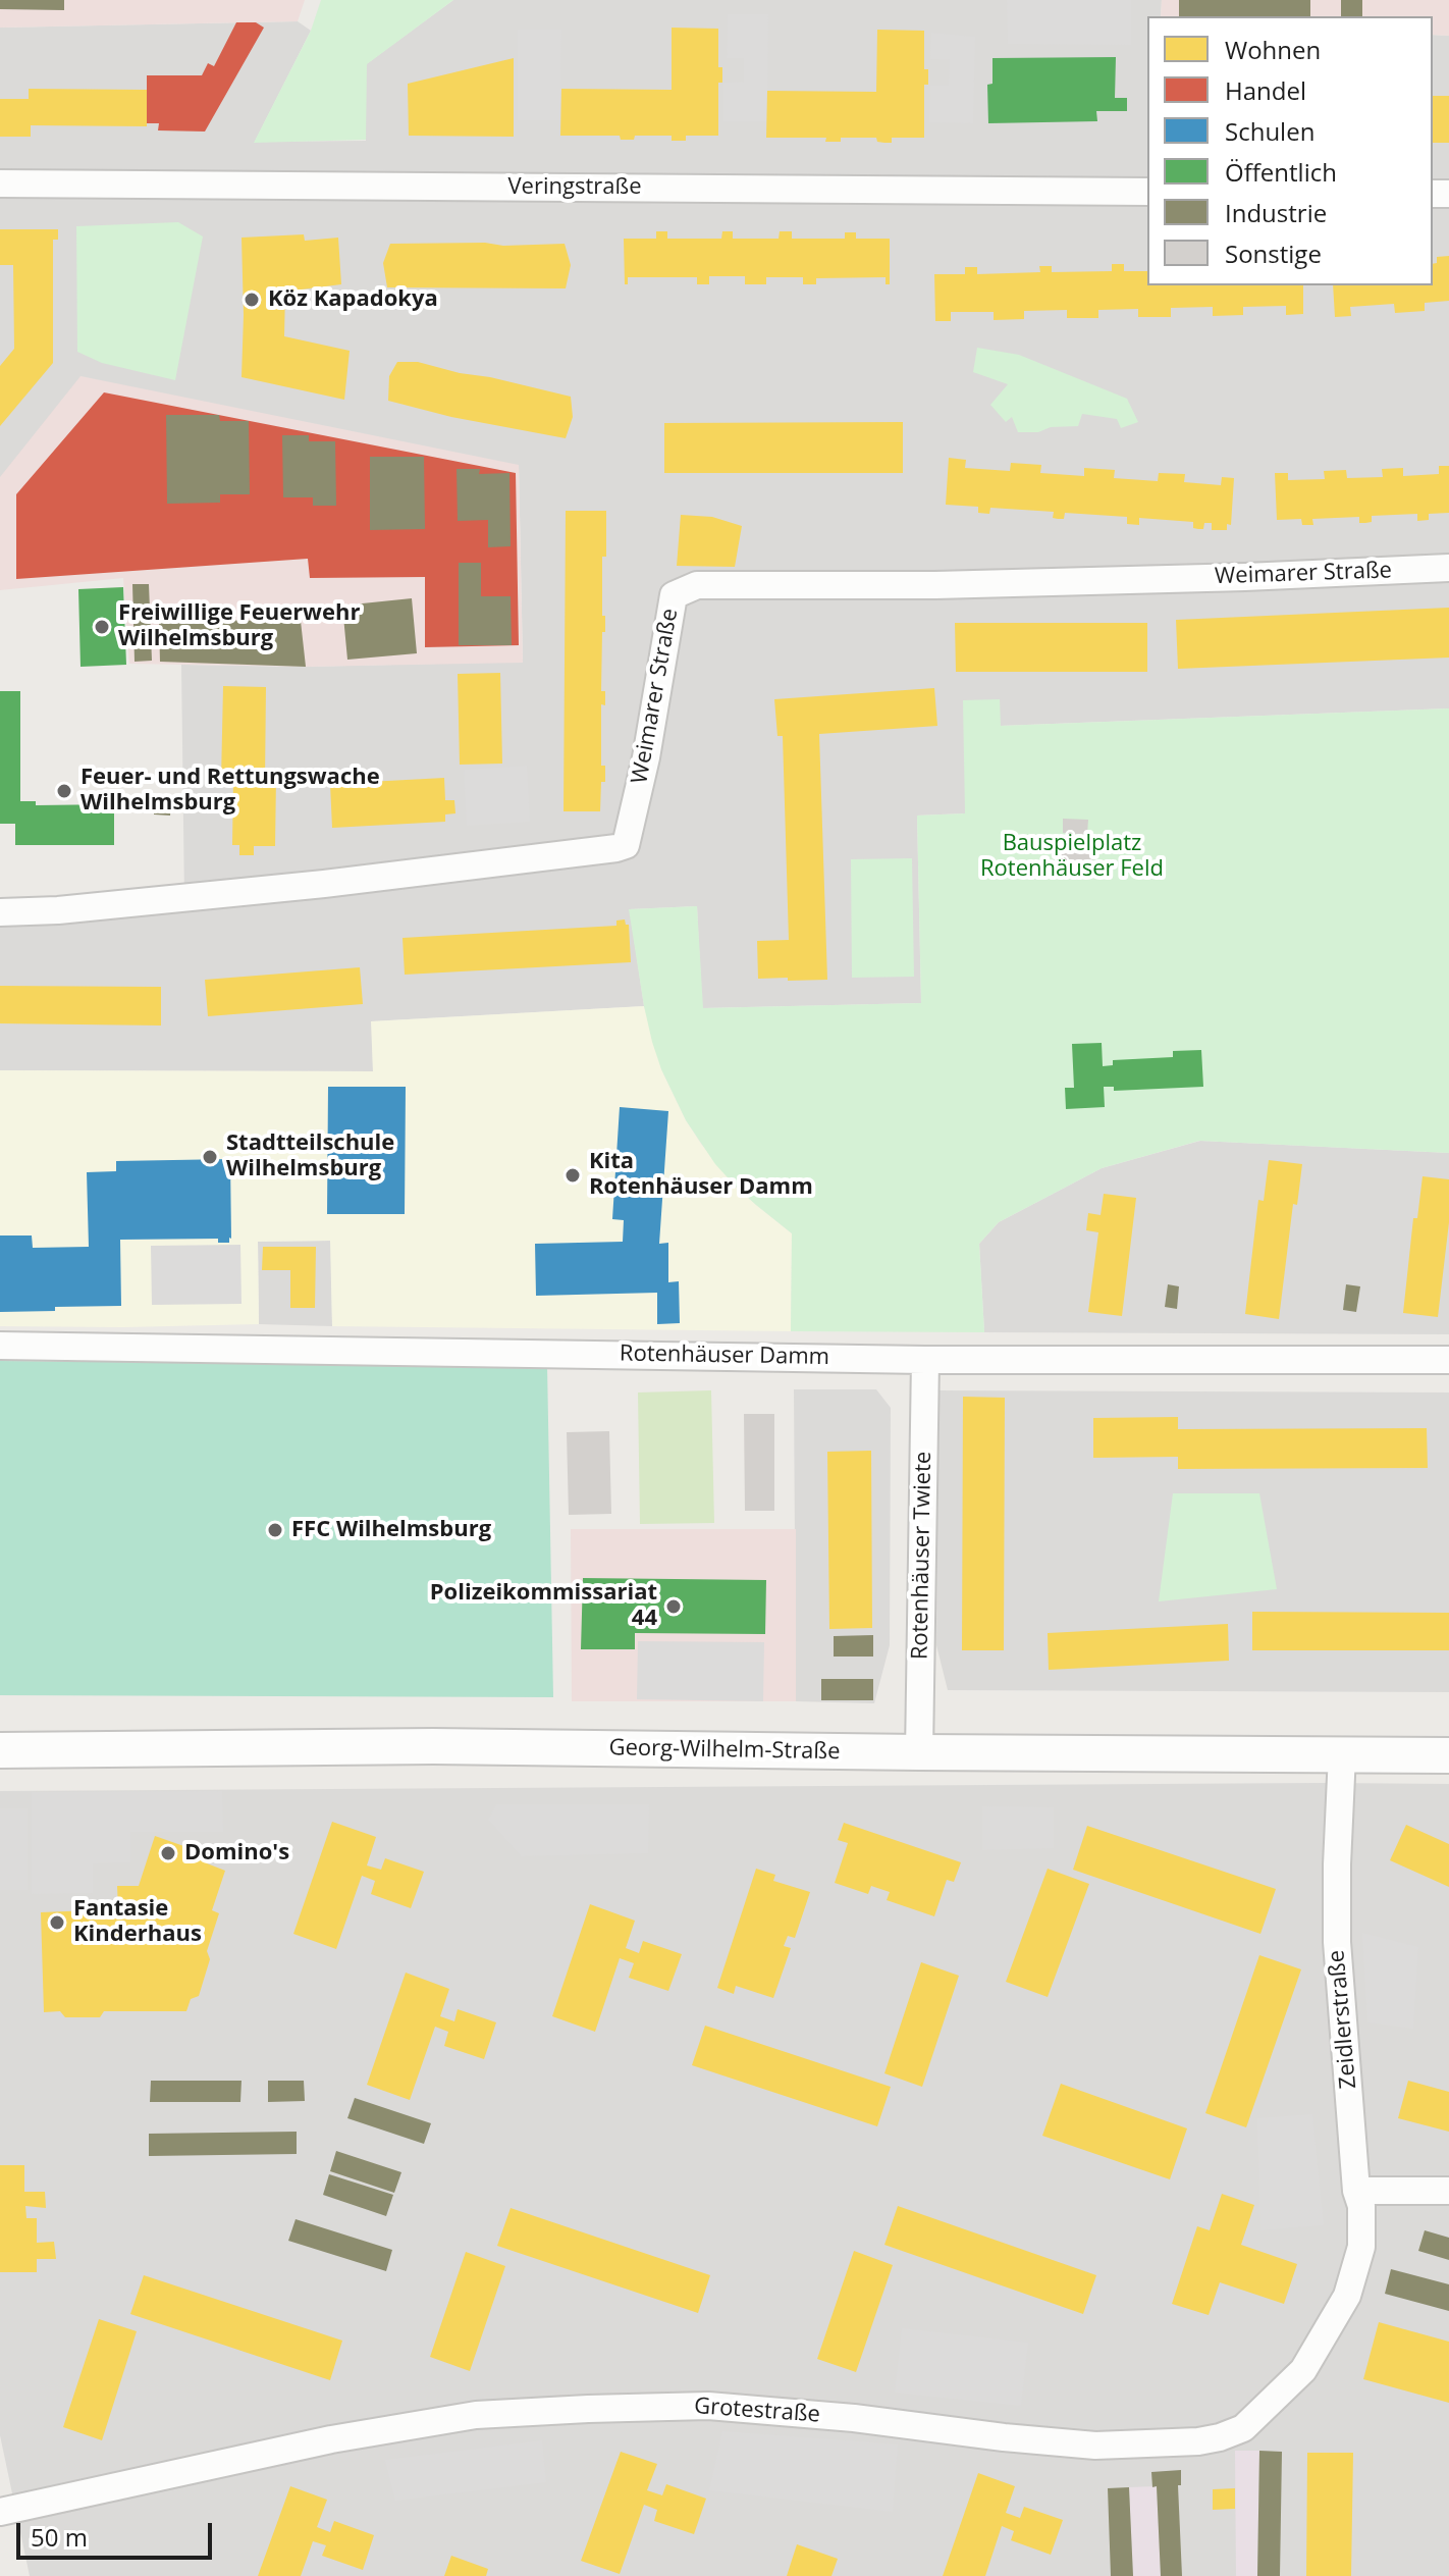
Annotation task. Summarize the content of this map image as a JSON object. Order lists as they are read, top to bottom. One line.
{"streets":{"street":["Veringstraße","Weimarer Straße","Rotenhäuser Damm","Rotenhäuser Twiete","Georg-Wilhelm-Straße","Zeidlerstraße","Grotestraße"]},"crossings":[["Rotenhäuser Damm","Rotenhäuser Twiete"],["Rotenhäuser Twiete","Georg-Wilhelm-Straße"],["Georg-Wilhelm-Straße","Zeidlerstraße"],["Zeidlerstraße","Grotestraße"]],"parks":["Bauspielplatz Rotenhäuser Feld"],"places":["Köz Kapadokya","Freiwillige Feuerwehr Wilhelmsburg","Feuer- und Rettungswache Wilhelmsburg","Stadtteilschule Wilhelmsburg","Kita Rotenhäuser Damm","FFC Wilhelmsburg","Polizeikommissariat 44","Domino's","Fantasie Kinderhaus"],"legend":["Wohnen","Handel","Schulen","Öffentlich","Industrie","Sonstige"],"scale_bar":"50 m"}
